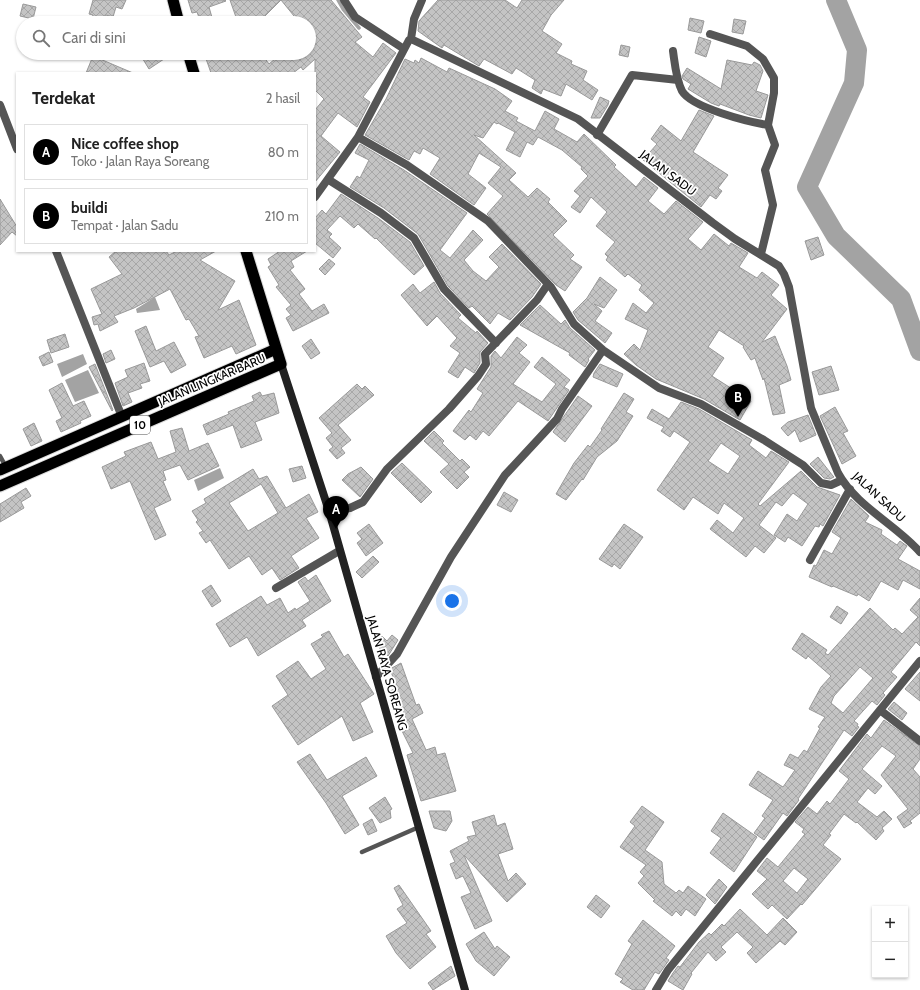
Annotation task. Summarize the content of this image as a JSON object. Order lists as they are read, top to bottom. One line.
{"streets":{"highway":["JALAN LINGKAR BARU","10"],"main road":["JALAN RAYA SOREANG"],"street":["JALAN SADU"]},"crossings":[["JALAN LINGKAR BARU","JALAN RAYA SOREANG"]],"page":{"search":"Cari di sini","heading":["Terdekat","2 hasil"],"list":[{"mark":"A","name":"Nice coffee shop","note":"Toko · Jalan Raya Soreang","value":"80 m"},{"mark":"B","name":"buildi","note":"Tempat · Jalan Sadu","value":"210 m"}],"pins":["B","A"],"map_buttons":["+","−"]}}
